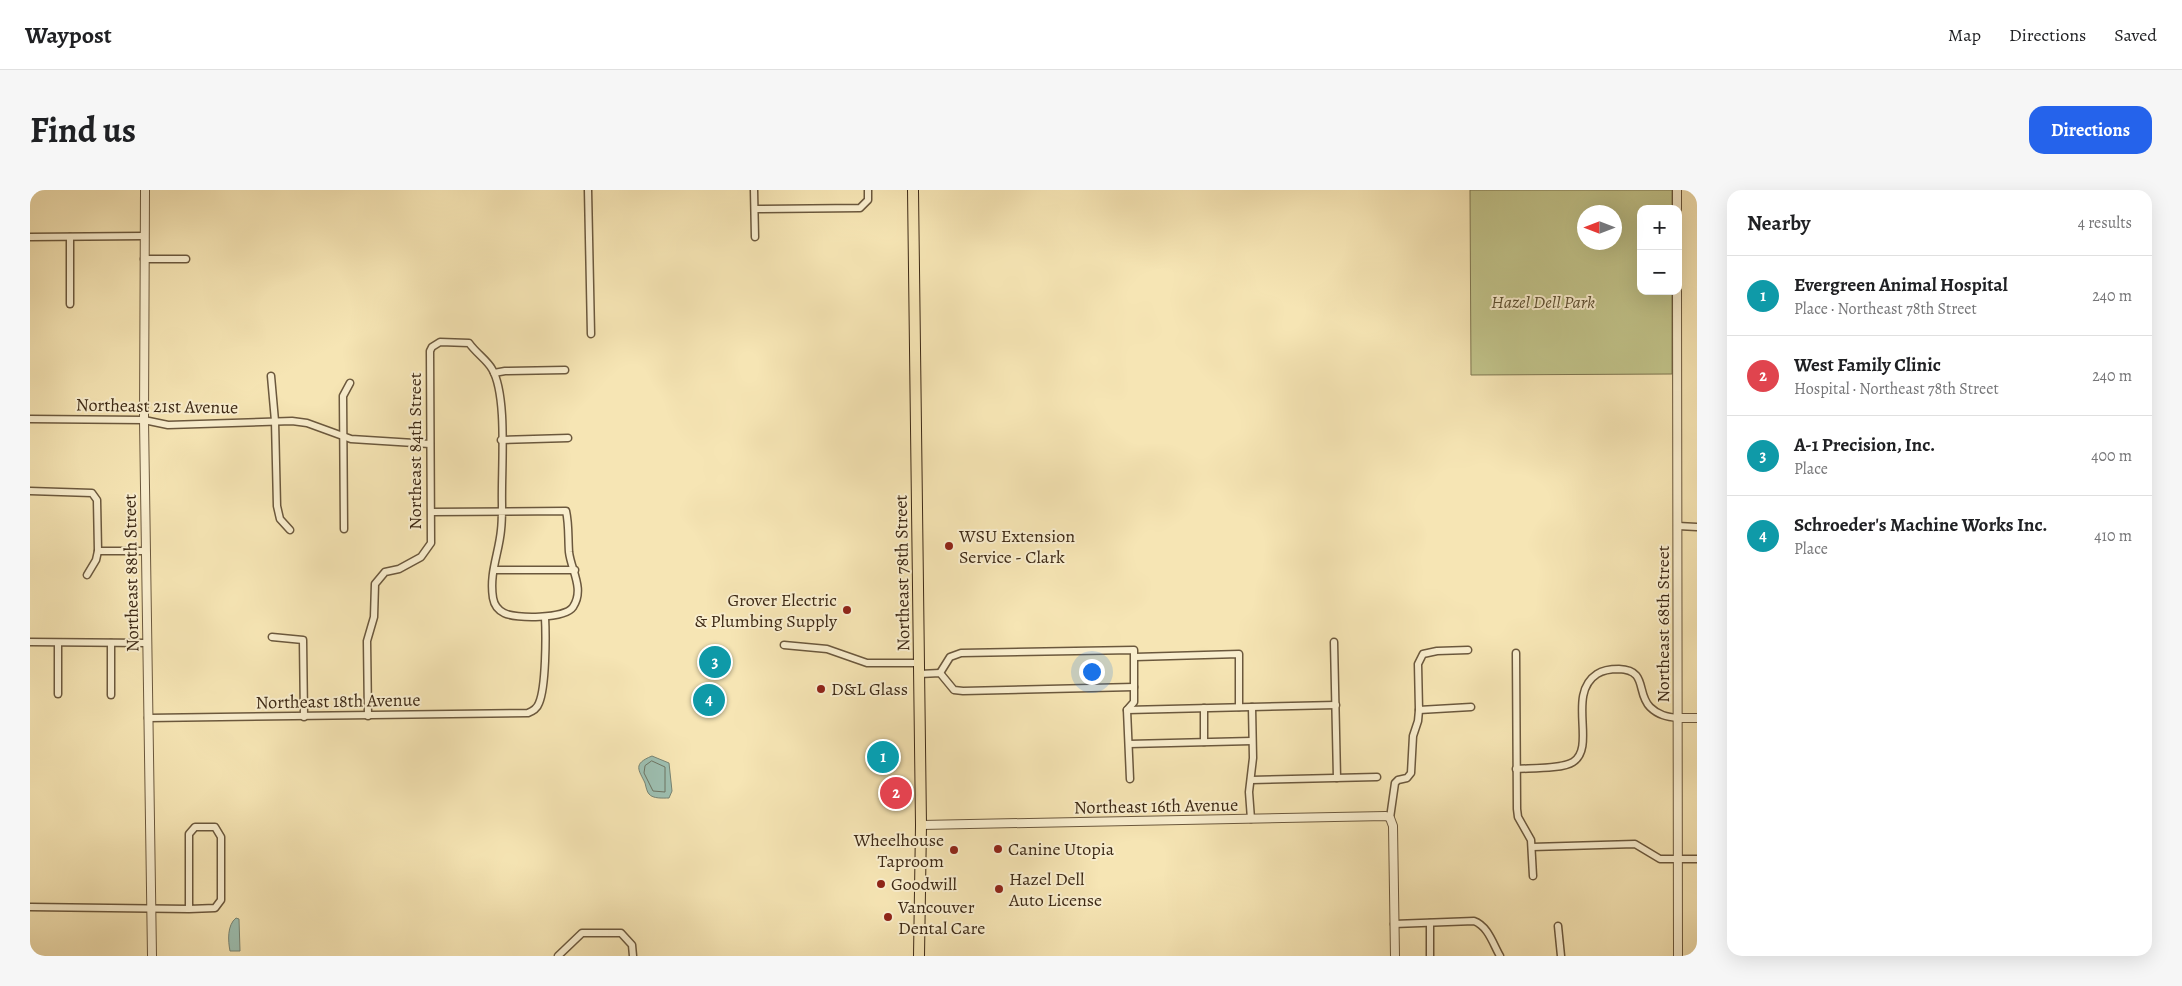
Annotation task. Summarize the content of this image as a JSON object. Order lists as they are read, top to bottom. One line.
{"streets":{"main road":["Northeast 78th Street"],"street":["Northeast 21st Avenue","Northeast 84th Street","Northeast 88th Street","Northeast 68th Street","Northeast 18th Avenue","Northeast 16th Avenue"]},"crossings":[["Northeast 21st Avenue","Northeast 84th Street"],["Northeast 21st Avenue","Northeast 88th Street"],["Northeast 84th Street","Northeast 18th Avenue"],["Northeast 88th Street","Northeast 18th Avenue"],["Northeast 78th Street","Northeast 16th Avenue"]],"parks":["Hazel Dell Park"],"places":["WSU Extension Service - Clark","Grover Electric & Plumbing Supply","D&L Glass","Canine Utopia","Wheelhouse Taproom","Goodwill","Hazel Dell Auto License","Vancouver Dental Care"],"north":"left","page":{"header":"Waypost","nav":["Map","Directions","Saved"],"title":"Find us","buttons":"Directions","heading":["Nearby","4 results"],"map_buttons":["+","−"],"list":[{"mark":"1","name":"Evergreen Animal Hospital","note":"Place · Northeast 78th Street","value":"240 m"},{"mark":"2","name":"West Family Clinic","note":"Hospital · Northeast 78th Street","value":"240 m"},{"mark":"3","name":"A-1 Precision, Inc.","note":"Place","value":"400 m"},{"mark":"4","name":"Schroeder's Machine Works Inc.","note":"Place","value":"410 m"}],"pins":["3","4","1","2"]}}
